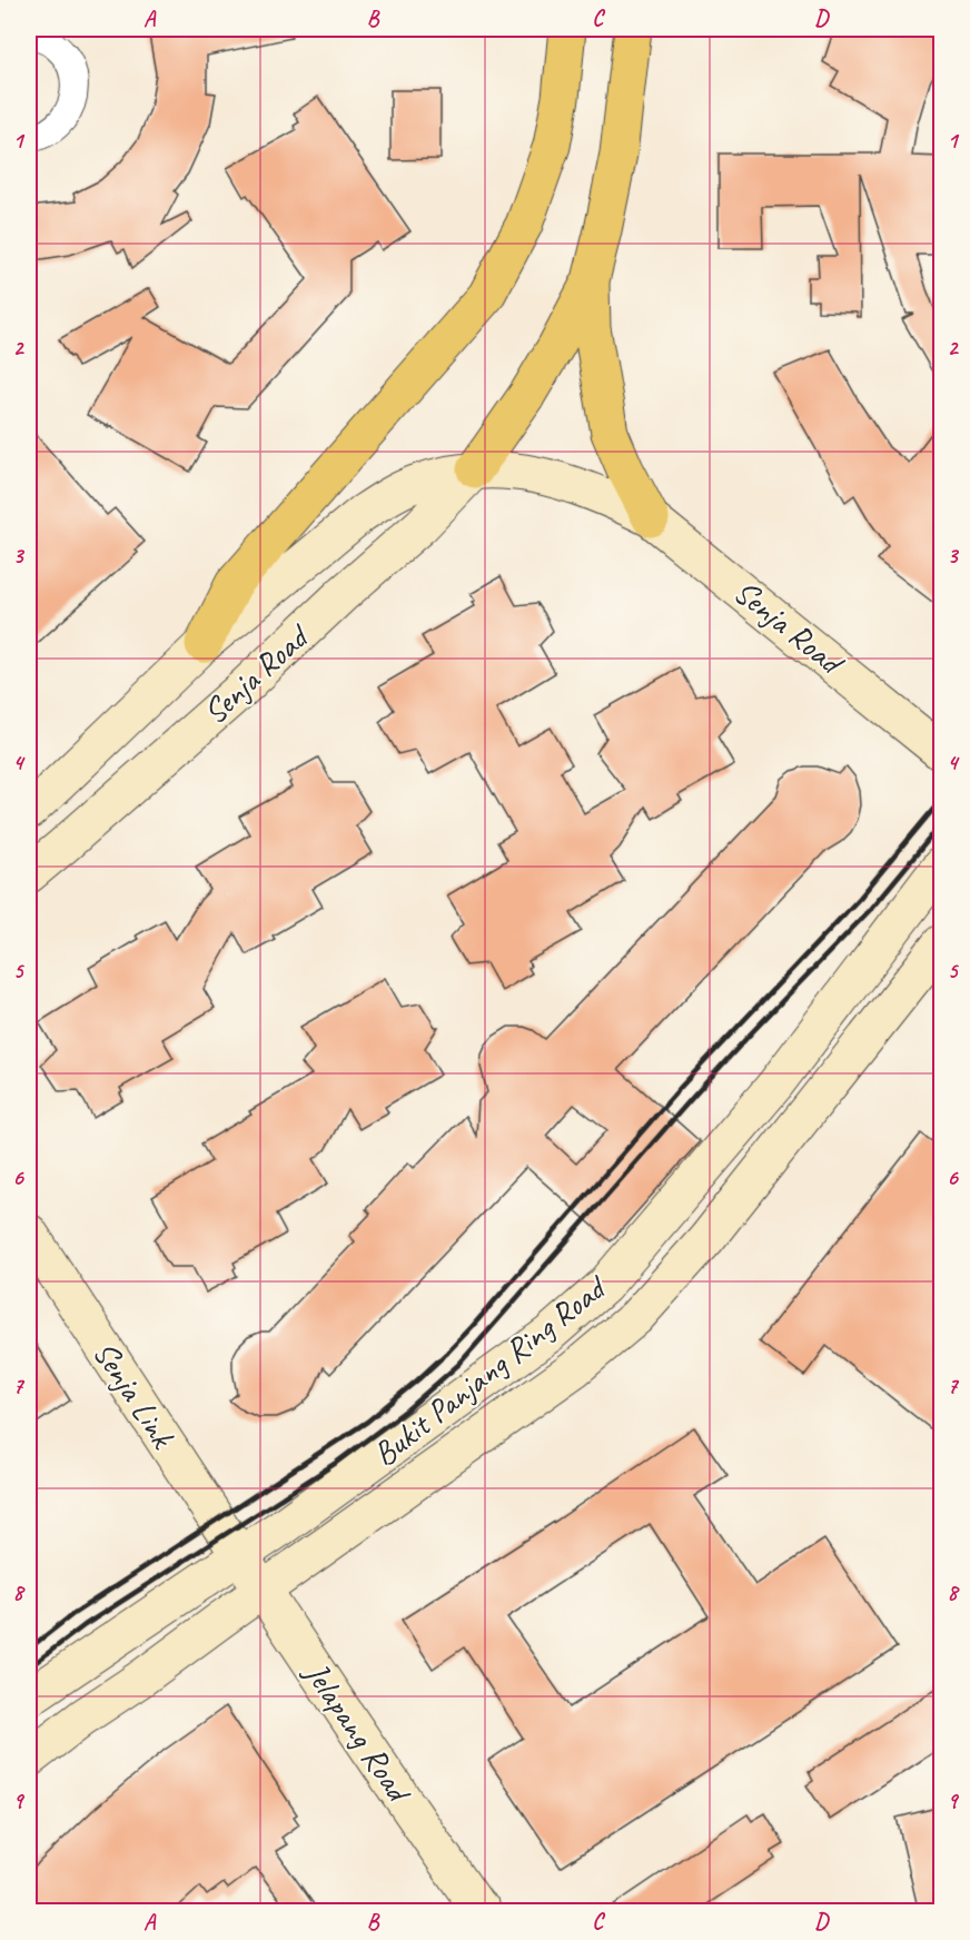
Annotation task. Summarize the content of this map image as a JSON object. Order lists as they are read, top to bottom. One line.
{"streets":{"street":["Senja Road","Bukit Panjang Ring Road","Senja Link","Jelapang Road"]},"crossings":[["Bukit Panjang Ring Road","Senja Link"],["Bukit Panjang Ring Road","Jelapang Road"],["Senja Link","Jelapang Road"]],"grid":{"columns":["A","B","C","D"],"rows":["1","2","3","4","5","6","7","8","9"]}}
